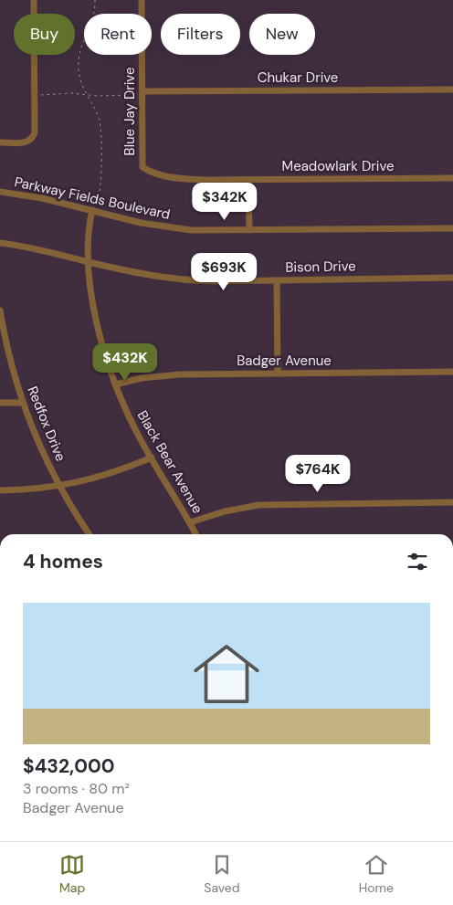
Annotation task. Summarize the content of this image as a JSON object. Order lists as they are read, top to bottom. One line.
{"streets":{"street":["Chukar Drive","Blue Jay Drive","Meadowlark Drive","Parkway Fields Boulevard","Bison Drive","Badger Avenue","Redfox Drive","Black Bear Avenue"]},"crossings":[["Chukar Drive","Blue Jay Drive"],["Blue Jay Drive","Meadowlark Drive"],["Parkway Fields Boulevard","Black Bear Avenue"],["Bison Drive","Black Bear Avenue"],["Badger Avenue","Black Bear Avenue"]],"page":{"chip":["Buy","Rent","Filters","New"],"price":["$342K","$693K","$432K","$764K"],"heading":"4 homes","list":[{"name":"$432,000","note":"3 rooms · 80 m² · Badger Avenue"}],"tabs":["Map","Saved","Home"]}}
